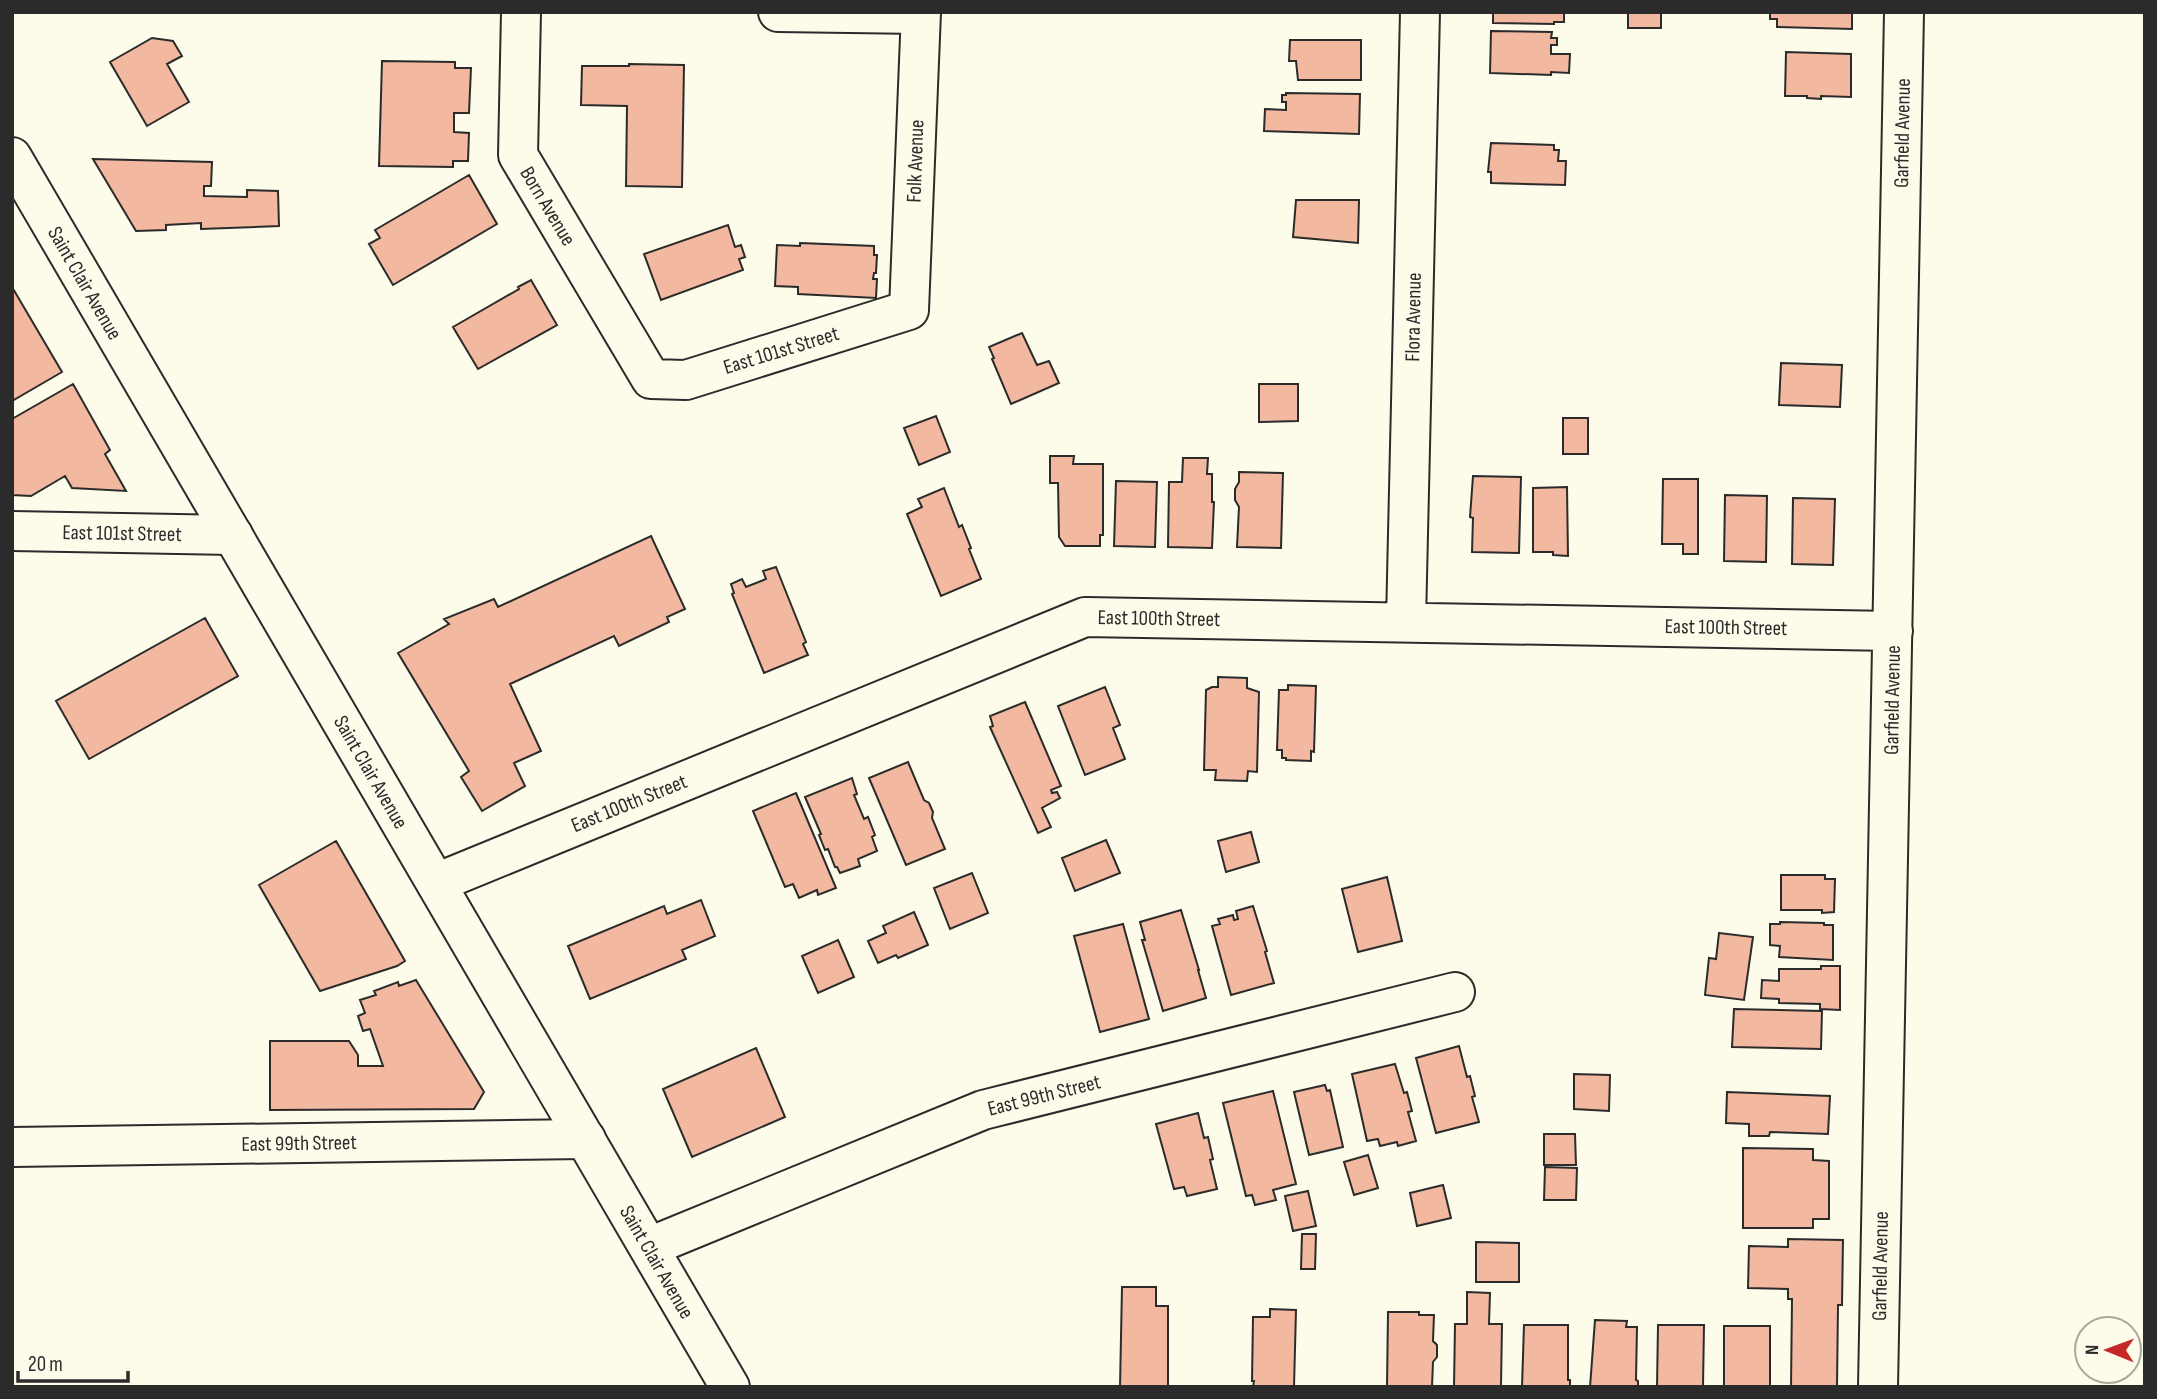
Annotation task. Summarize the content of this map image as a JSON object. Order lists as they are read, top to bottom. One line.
{"streets":{"street":["Garfield Avenue","Folk Avenue","Born Avenue","Saint Clair Avenue","Flora Avenue","East 101st Street","East 100th Street","East 99th Street"]},"crossings":[["Garfield Avenue","East 100th Street"],["Folk Avenue","East 101st Street"],["Born Avenue","East 101st Street"],["Saint Clair Avenue","East 101st Street"],["Saint Clair Avenue","East 100th Street"],["Saint Clair Avenue","East 99th Street"],["Flora Avenue","East 100th Street"]],"scale_bar":"20 m","north":"left"}
